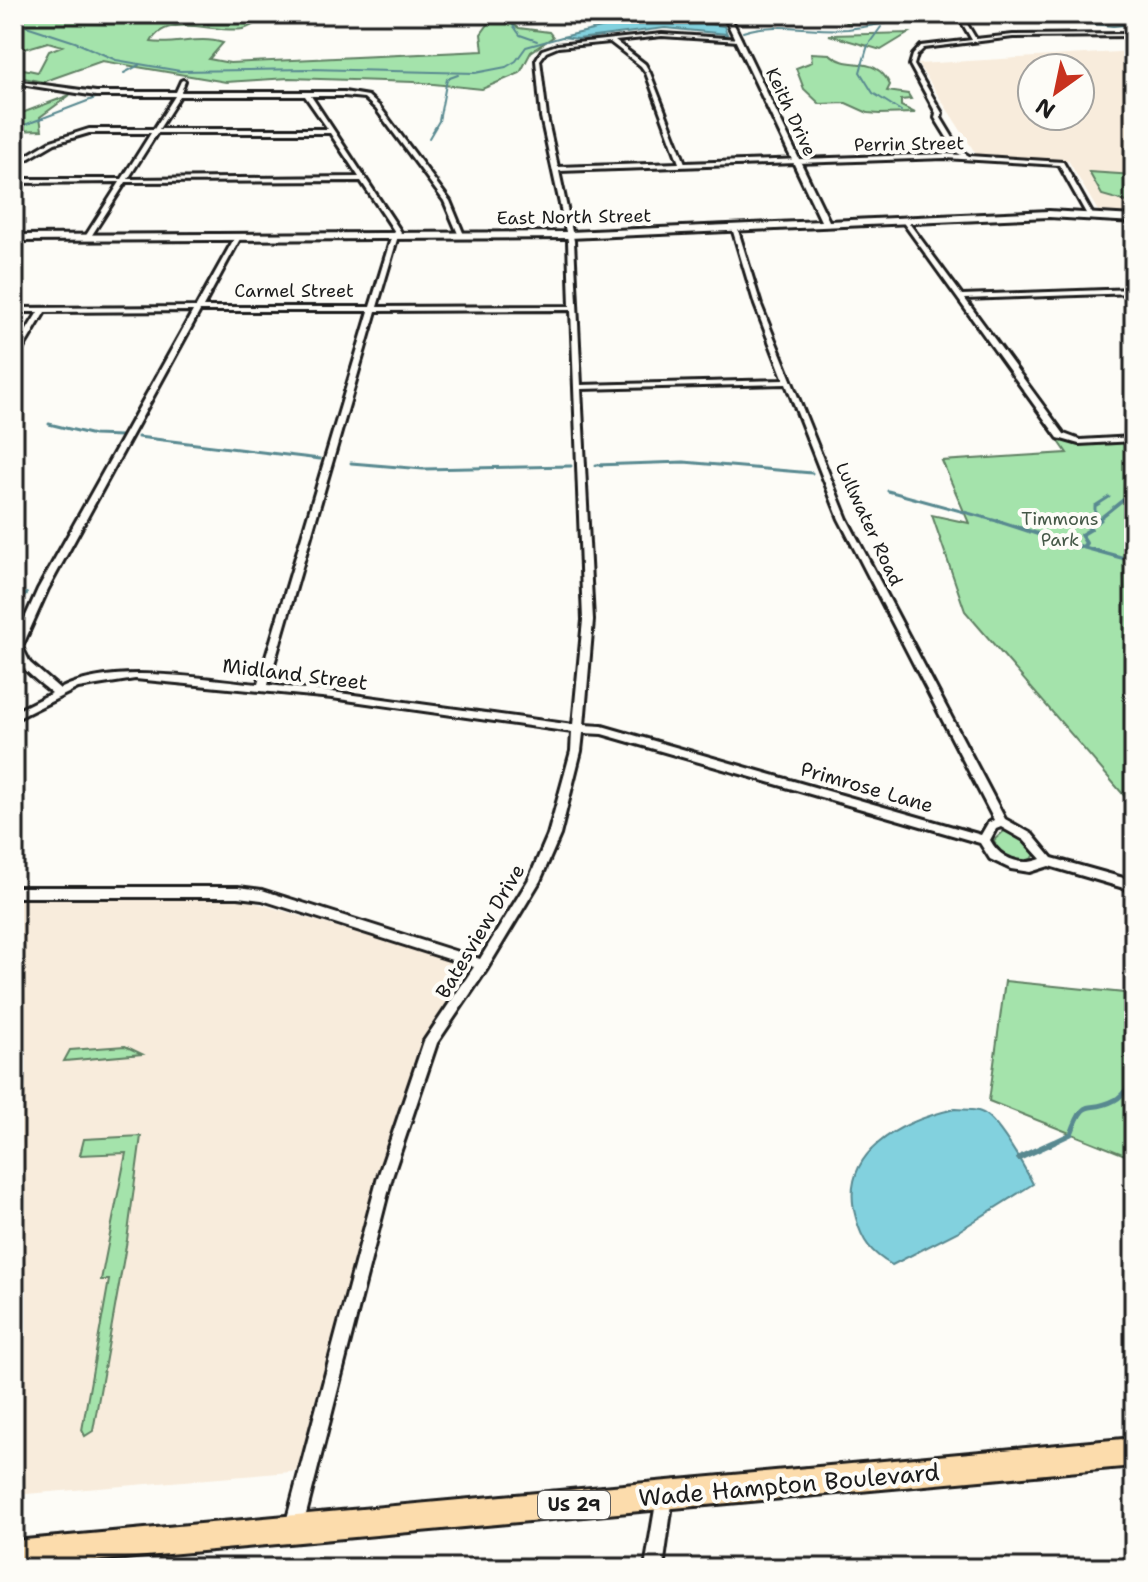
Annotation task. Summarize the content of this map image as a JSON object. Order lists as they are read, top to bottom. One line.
{"streets":{"main road":["Keith Drive","East North Street","Wade Hampton Boulevard","US 29"],"street":["Perrin Street","Carmel Street","Lullwater Road","Midland Street","Primrose Lane","Batesview Drive"]},"crossings":[["Keith Drive","Perrin Street"],["Keith Drive","East North Street"],["Perrin Street","East North Street"],["Perrin Street","Batesview Drive"],["East North Street","Lullwater Road"],["East North Street","Batesview Drive"],["Carmel Street","Batesview Drive"],["Midland Street","Primrose Lane"],["Midland Street","Batesview Drive"],["Primrose Lane","Batesview Drive"],["Batesview Drive","Wade Hampton Boulevard"]],"parks":["Timmons Park"],"north":"bottom left"}
